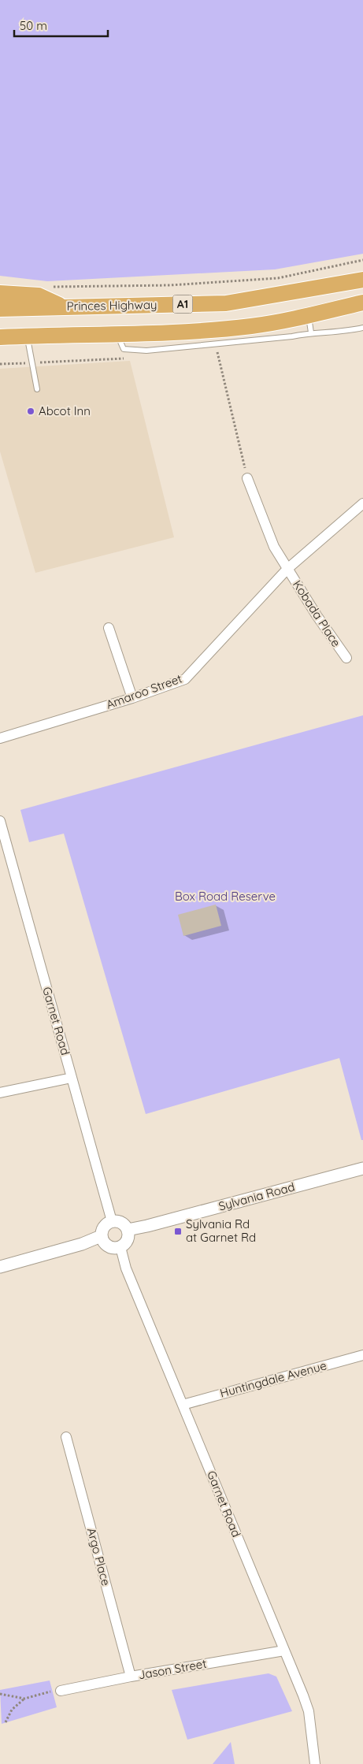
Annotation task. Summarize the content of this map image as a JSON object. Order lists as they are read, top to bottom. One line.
{"streets":{"highway":["A1","Princes Highway"],"street":["Kobada Place","Amaroo Street","Garnet Road","Sylvania Road","Huntingdale Avenue","Argo Place","Jason Street"]},"crossings":[["Kobada Place","Amaroo Street"],["Garnet Road","Sylvania Road"],["Garnet Road","Huntingdale Avenue"],["Garnet Road","Jason Street"],["Argo Place","Jason Street"]],"parks":["Box Road Reserve"],"places":{"other":["Abcot Inn"],"transit":["Sylvania Rd at Garnet Rd"]},"scale_bar":"50 m"}
